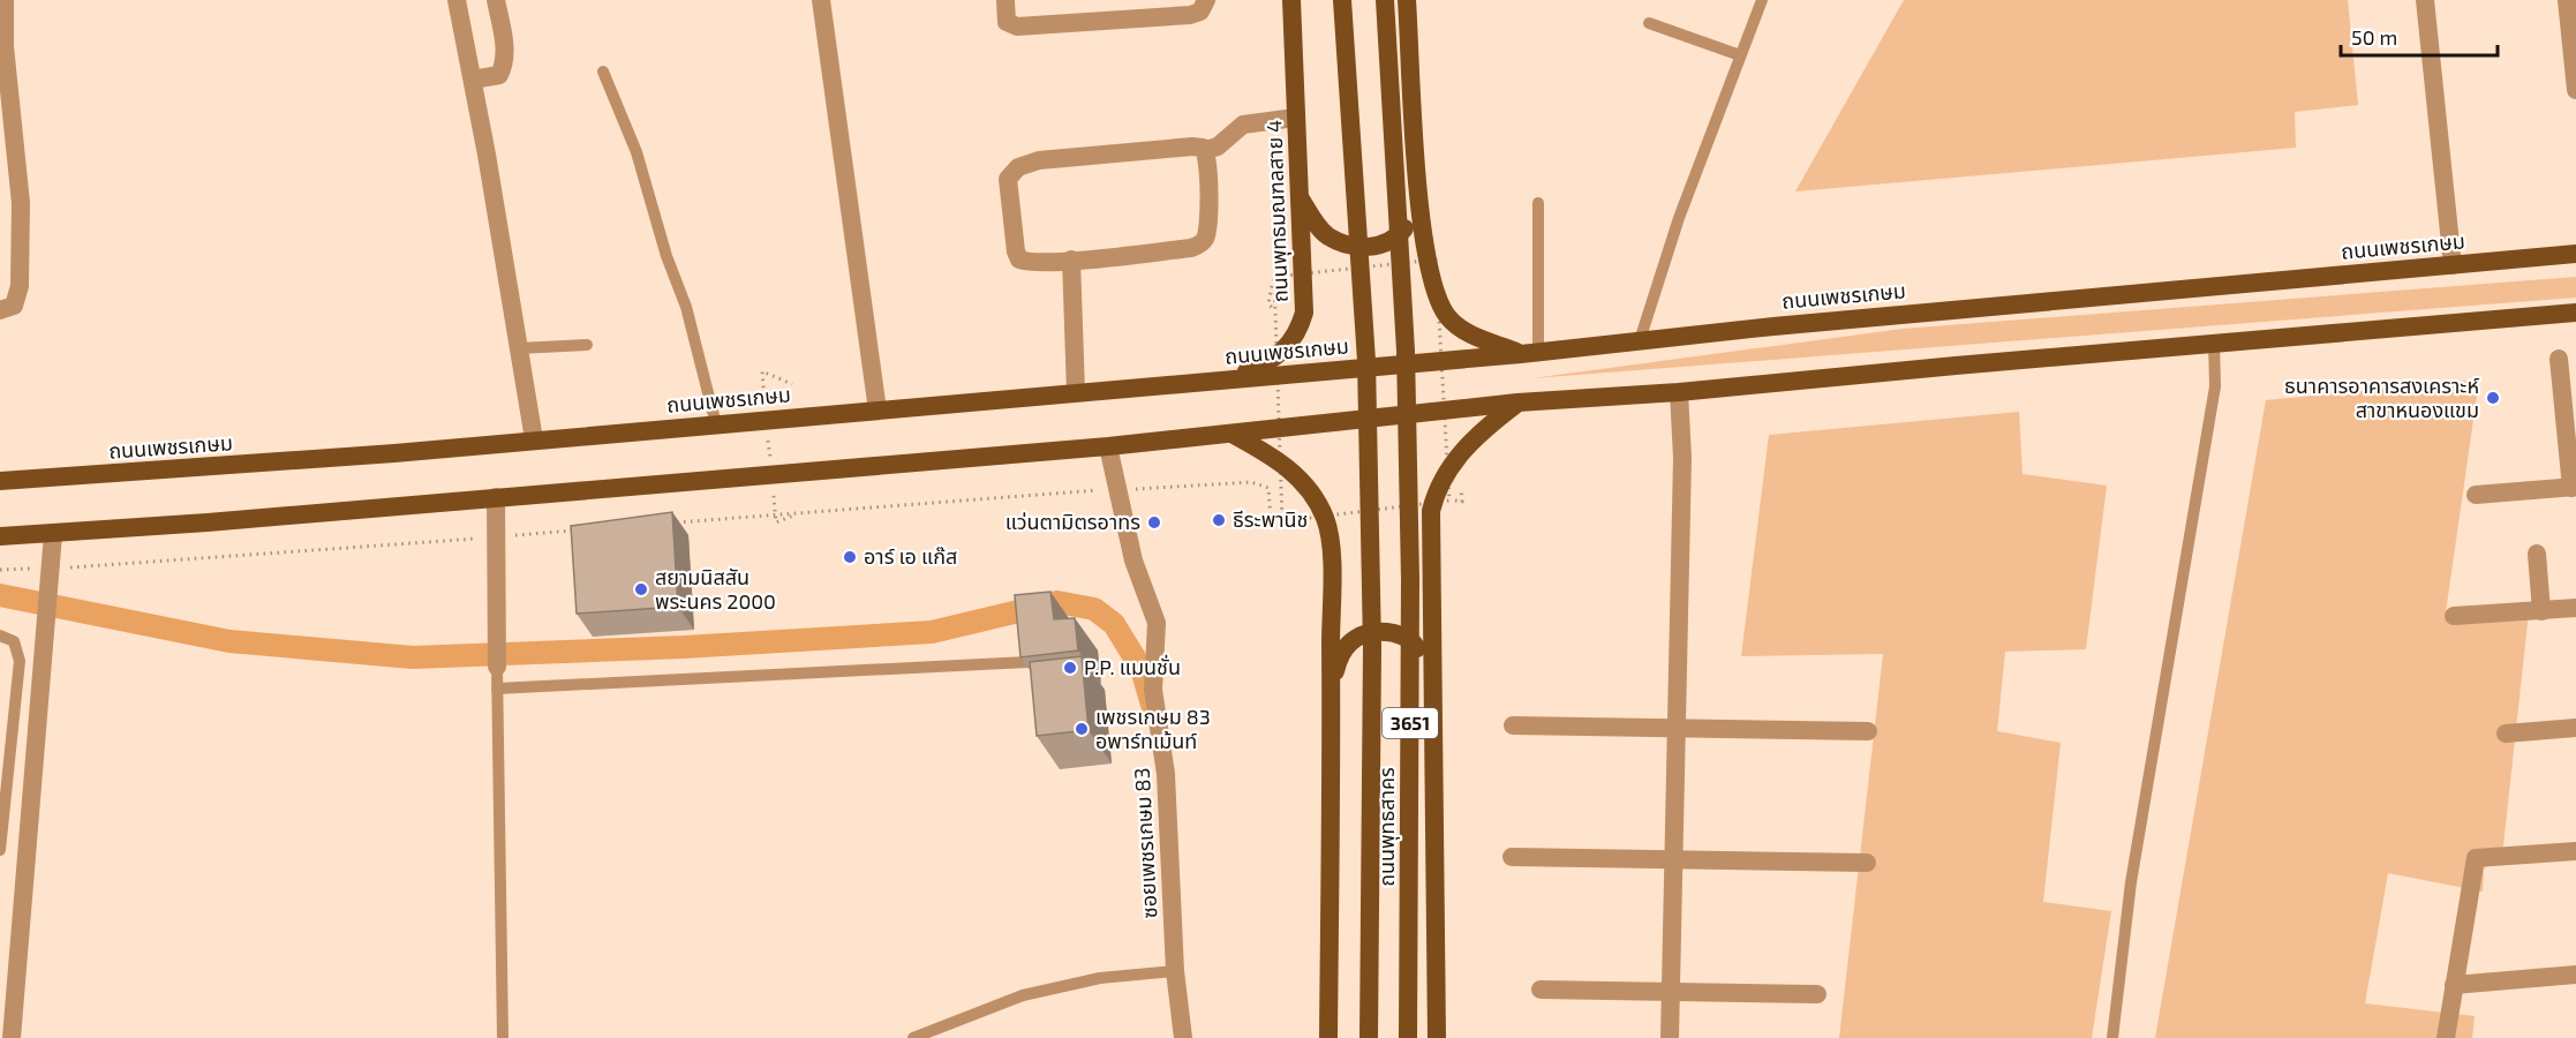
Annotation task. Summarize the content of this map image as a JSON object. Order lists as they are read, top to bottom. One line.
{"streets":{"main road":["ถนนพุทธมณฑลสาย 4","ถนนเพชรเกษม","3651","ถนนพุทธสาคร"],"street":["ซอยเพชรเกษม 83"]},"crossings":[["ถนนพุทธมณฑลสาย 4","ถนนเพชรเกษม"]],"places":["ธนาคารอาคารสงเคราะห์ สาขาหนองแขม","ธีระพานิช","แว่นตามิตรอาทร","อาร์ เอ แก๊ส","สยามนิสสัน พระนคร 2000","P.P. แมนชั่น","เพชรเกษม 83 อพาร์ทเม้นท์"],"scale_bar":"50 m"}
